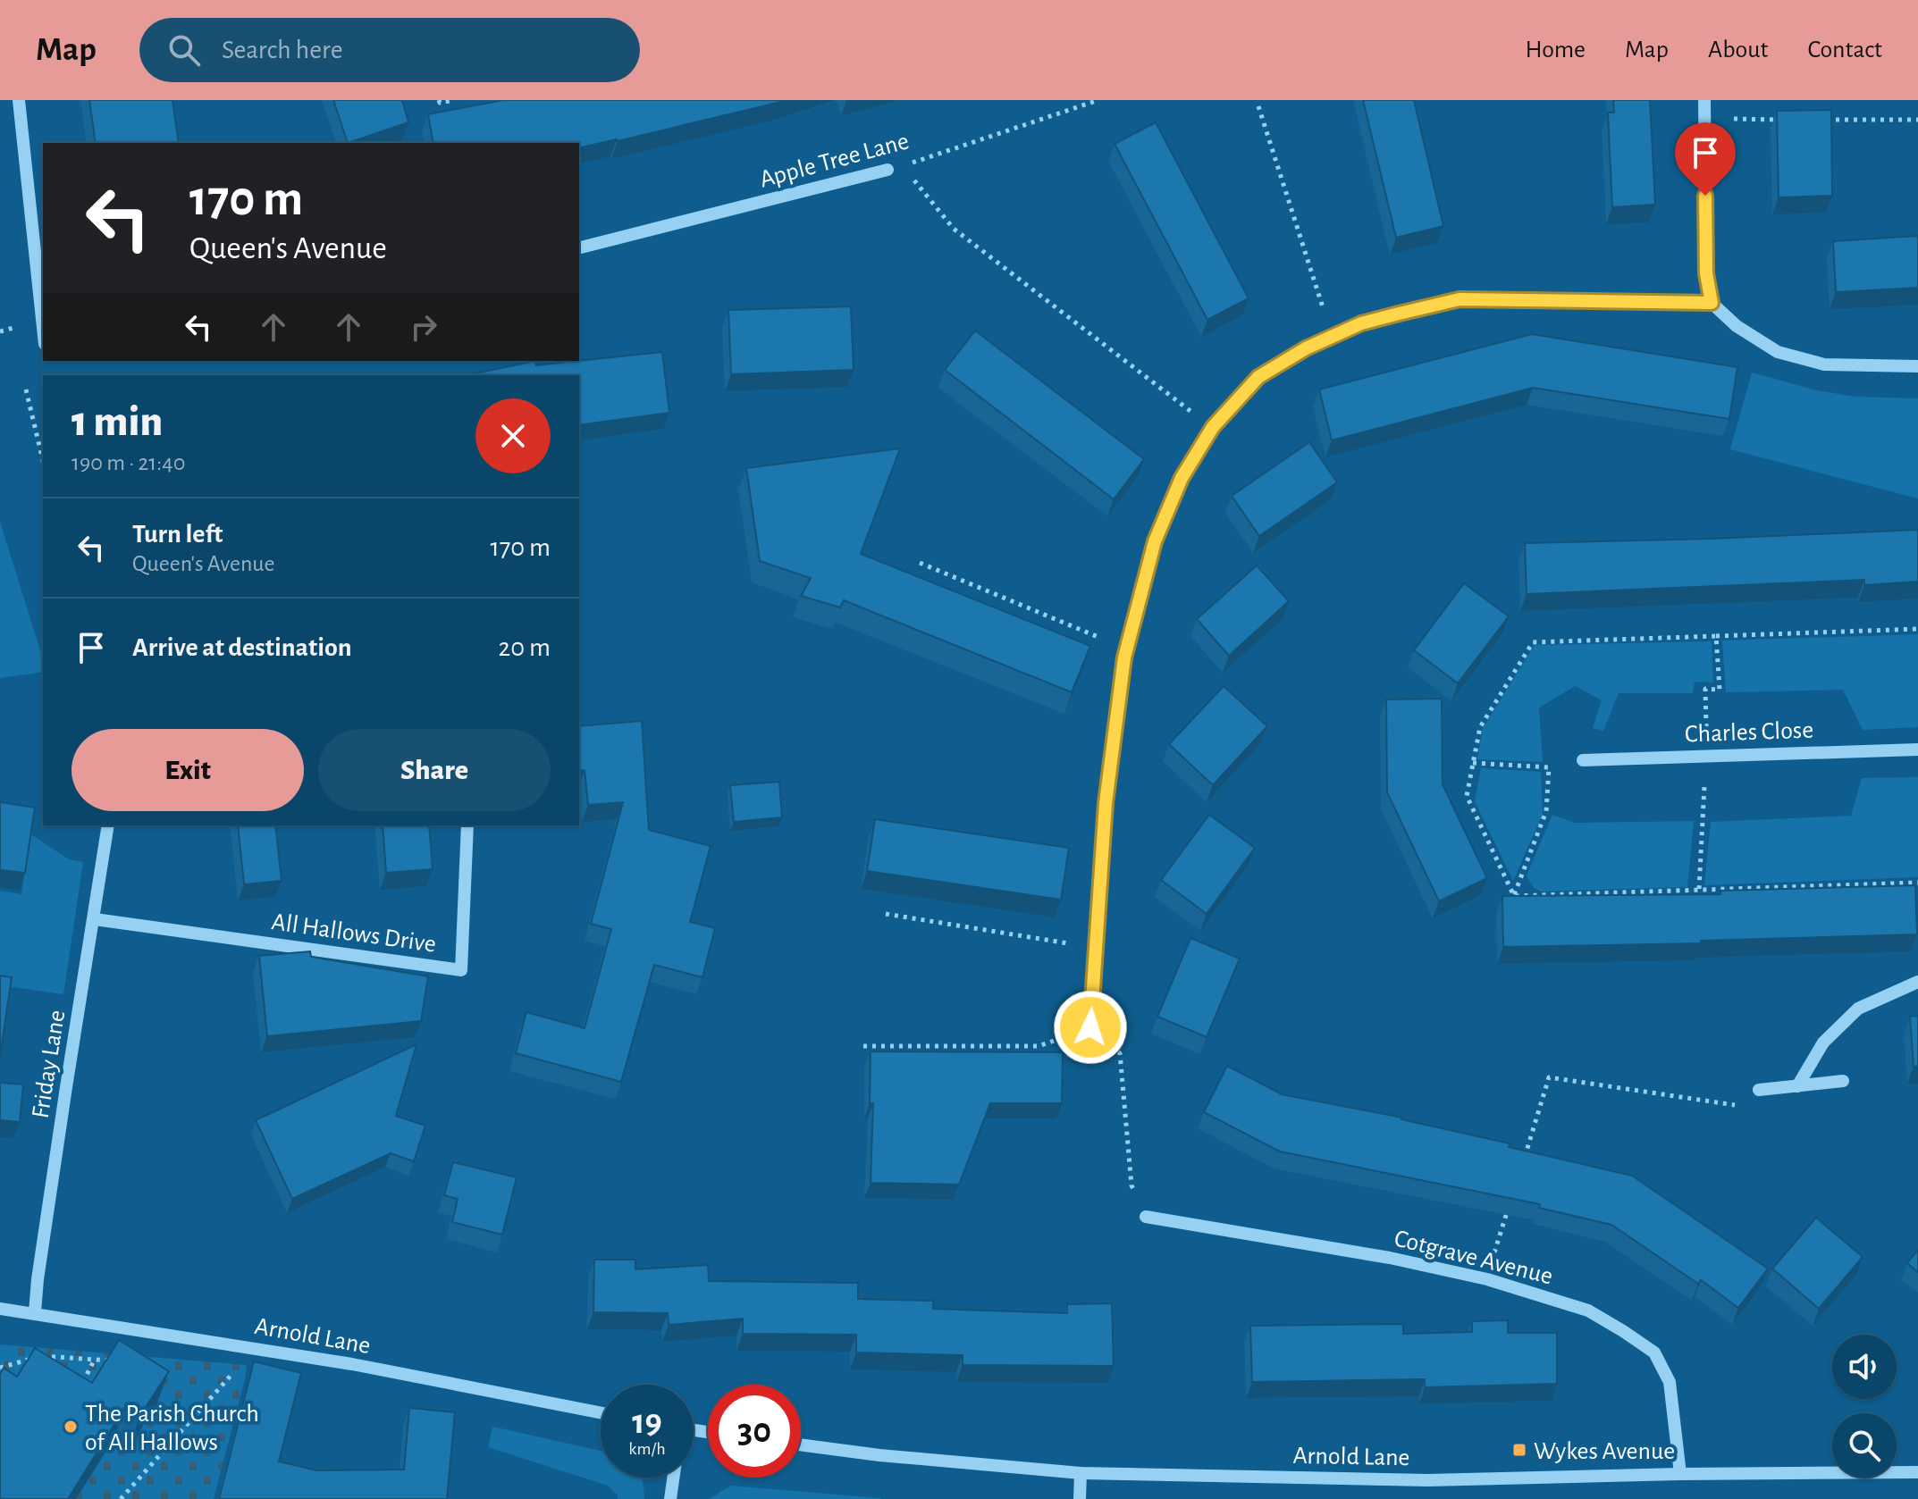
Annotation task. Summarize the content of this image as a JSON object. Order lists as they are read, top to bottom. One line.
{"streets":{"street":["Apple Tree Lane","Charles Close","All Hallows Drive","Friday Lane","Cotgrave Avenue","Arnold Lane"]},"crossings":[["All Hallows Drive","Friday Lane"],["Friday Lane","Arnold Lane"],["Cotgrave Avenue","Arnold Lane"]],"places":{"other":["The Parish Church of All Hallows"],"transit":["Wykes Avenue"]},"page":{"header":"Map","search":"Search here","nav":["Home","Map","About","Contact"],"turn":["170 m","Queen's Avenue"],"heading":["1 min","190 m · 21:40"],"list":[{"name":"Turn left","note":"Queen's Avenue","value":"170 m"},{"name":"Arrive at destination","value":"20 m"}],"buttons":["Exit","Share"],"speed":"19 km/h","limit":"30"}}
